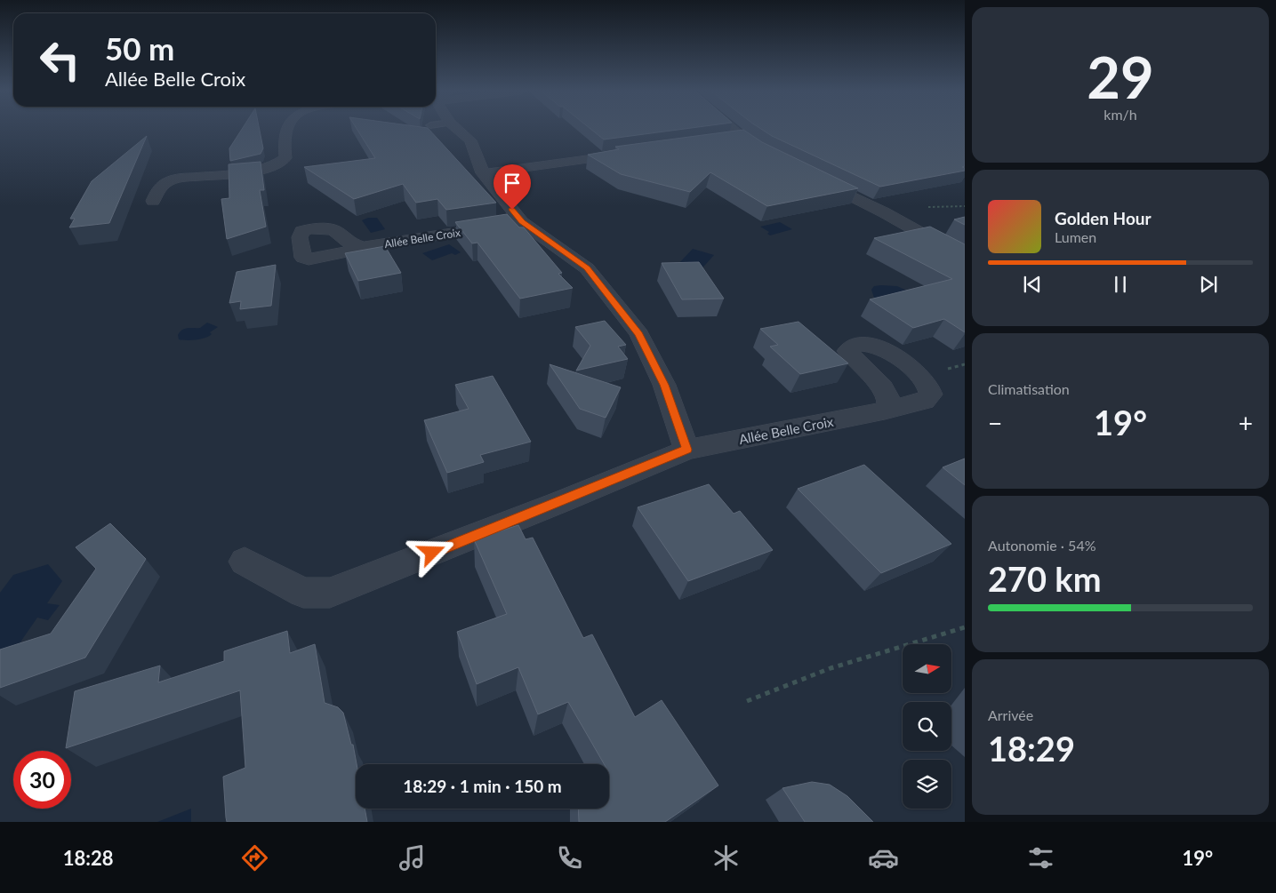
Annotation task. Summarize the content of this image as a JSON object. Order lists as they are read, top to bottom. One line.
{"streets":{"street":["Allée Belle Croix"]},"north":"right","page":{"tile":[["29","km/h"],"Climatisation",["Autonomie · 54%","270 km"],["Arrivée","18:29"]],"turn":["50 m","Allée Belle Croix"],"song":["Golden Hour","Lumen"],"heat":["−","19°","+"],"limit":"30","trip":"18:29 · 1 min · 150 m","tabs":["18:28","19°"]}}
